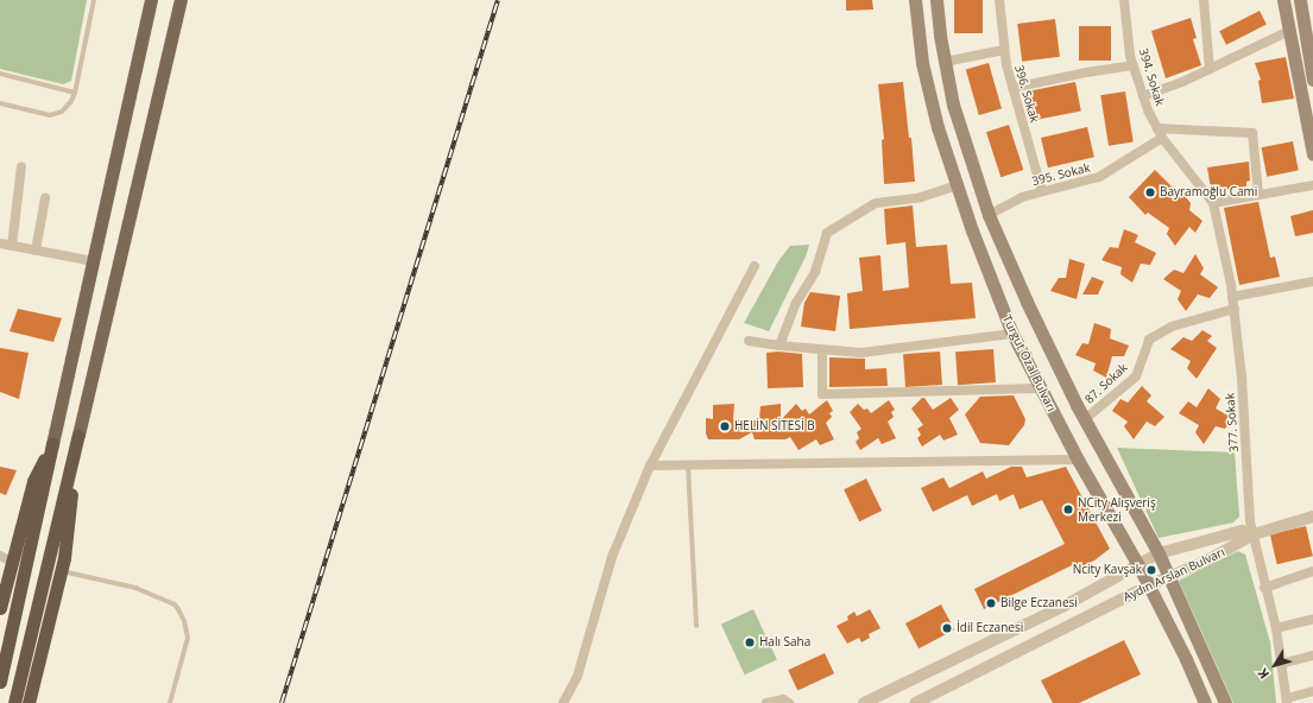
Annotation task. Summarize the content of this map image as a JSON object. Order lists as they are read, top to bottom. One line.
{"streets":{"main road":["Turgut Özal Bulvarı"],"street":["394. Sokak","396. Sokak","395. Sokak","87. Sokak","377. Sokak","Aydın Arslan Bulvarı"]},"crossings":[["394. Sokak","395. Sokak"],["394. Sokak","377. Sokak"],["396. Sokak","395. Sokak"],["395. Sokak","Turgut Özal Bulvarı"],["Turgut Özal Bulvarı","87. Sokak"],["Turgut Özal Bulvarı","Aydın Arslan Bulvarı"],["87. Sokak","377. Sokak"],["377. Sokak","Aydın Arslan Bulvarı"]],"places":["Bayramoğlu Cami","HELİN SİTESİ B","NCity Alışveriş Merkezi","Ncity Kavşak","Bilge Eczanesi","İdil Eczanesi","Halı Saha"],"north":"bottom left"}
